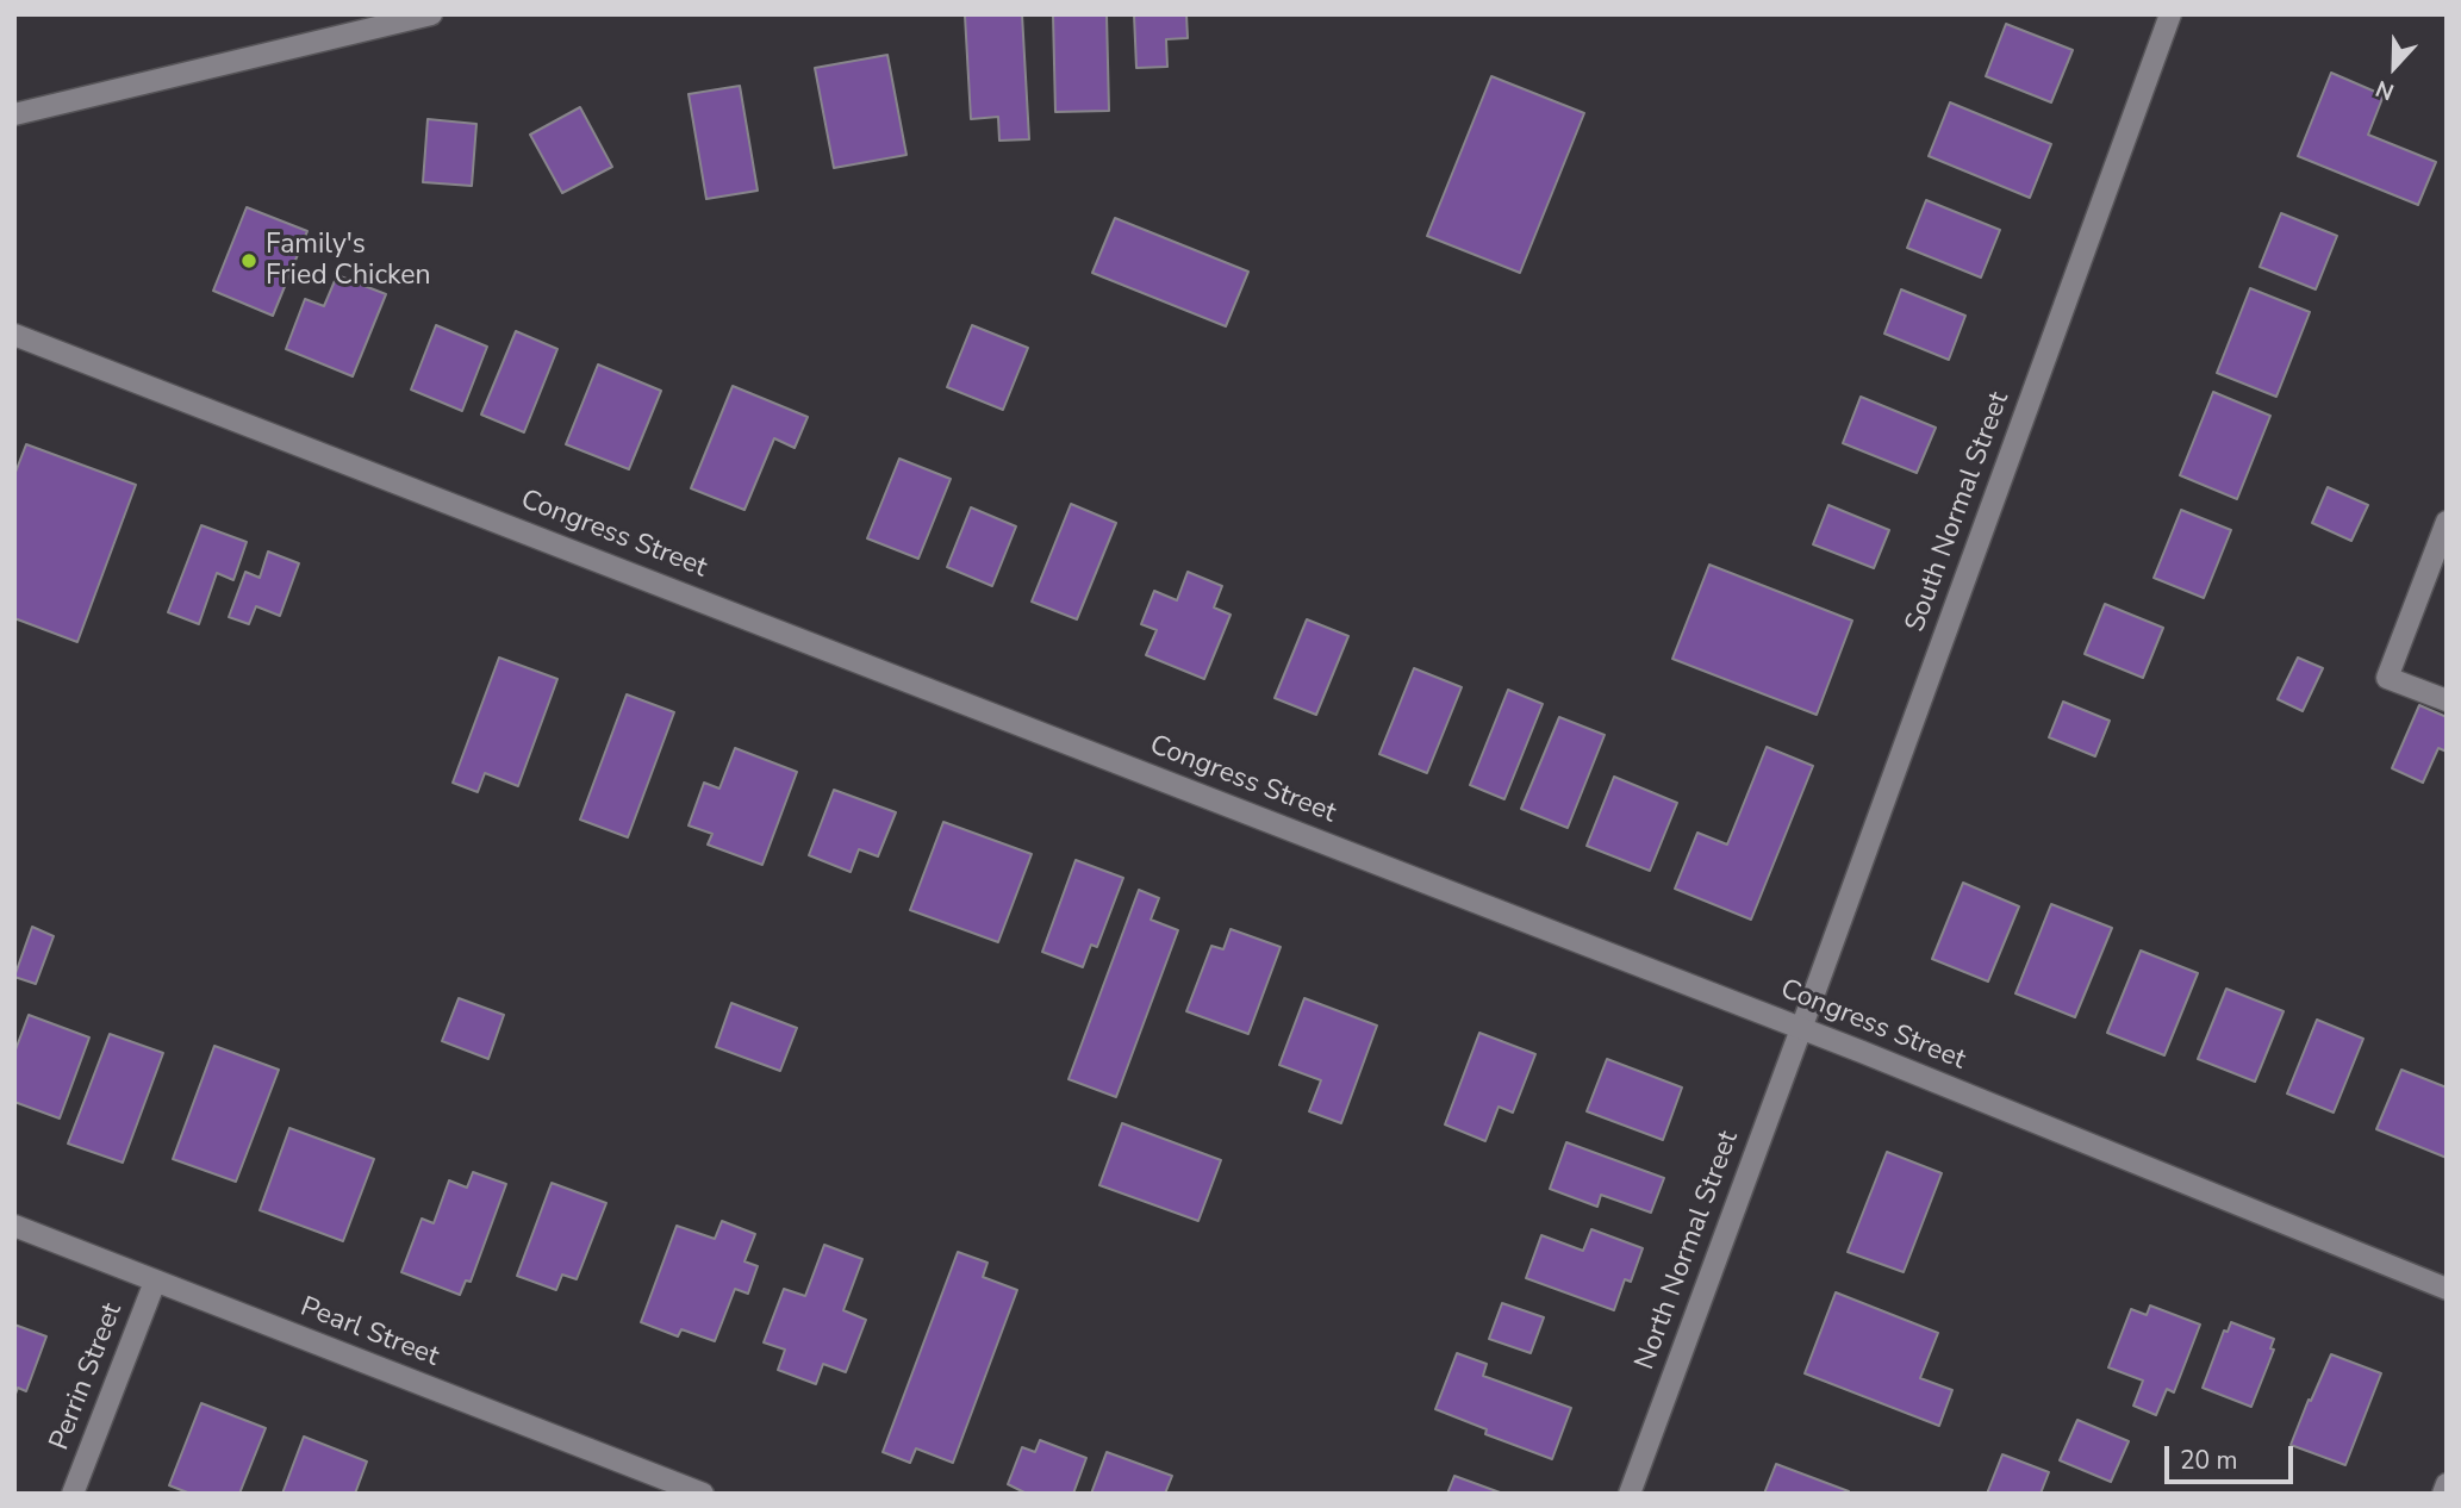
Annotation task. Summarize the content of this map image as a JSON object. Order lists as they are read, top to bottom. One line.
{"streets":{"street":["South Normal Street","Congress Street","North Normal Street","Pearl Street","Perrin Street"]},"crossings":[["South Normal Street","Congress Street"],["South Normal Street","North Normal Street"],["Congress Street","North Normal Street"],["Pearl Street","Perrin Street"]],"places":["Family's Fried Chicken"],"scale_bar":"20 m","north":"bottom"}
